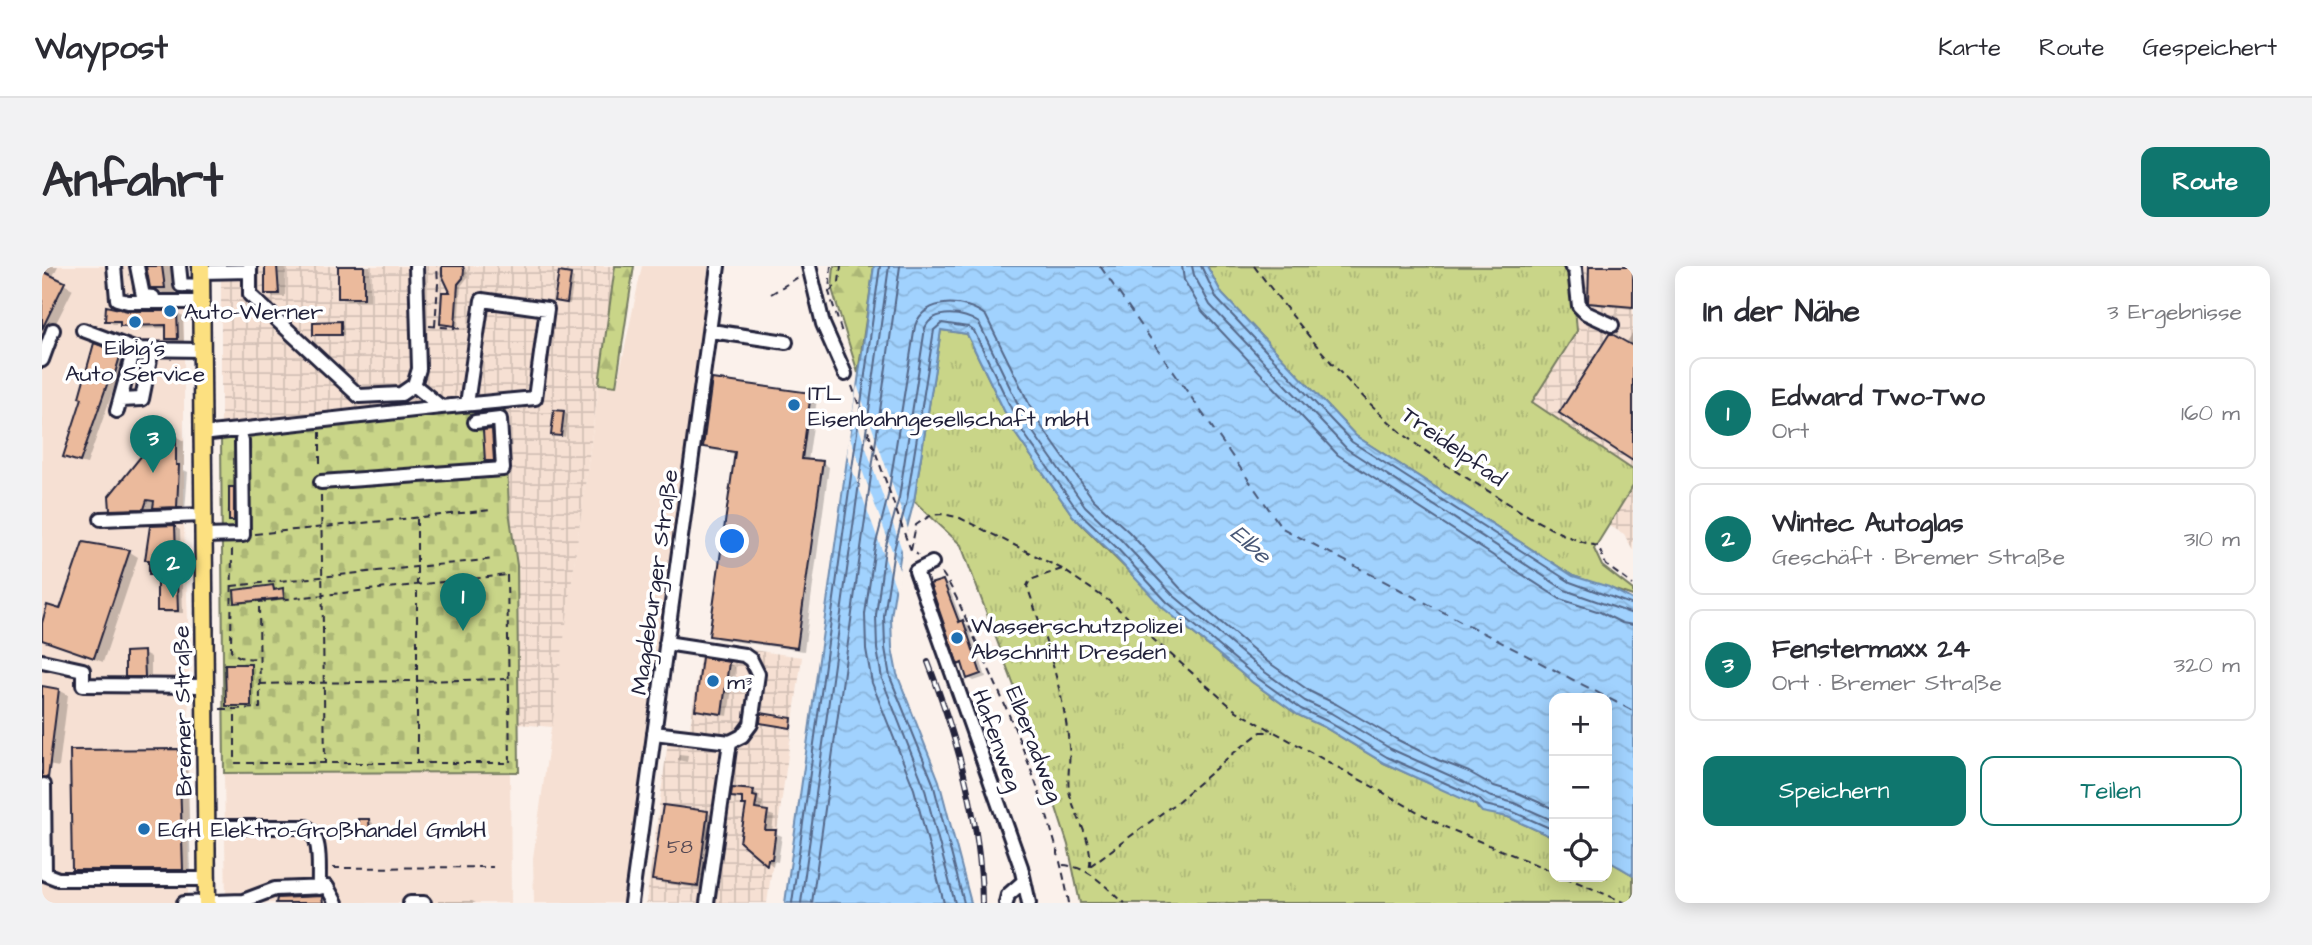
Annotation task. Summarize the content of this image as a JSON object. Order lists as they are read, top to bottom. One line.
{"streets":{"main road":["Bremer Straße"],"street":["Magdeburger Straße","Hafenweg"],"path":["Treidelpfad","Elberadweg"]},"crossings":[["Hafenweg","Elberadweg"]],"water":["Elbe"],"places":["Auto-Werner","Eibig's Auto Service","ITL Eisenbahngesellschaft mbH","Wasserschutzpolizei Abschnitt Dresden","m³","EGH Elektro-Großhandel GmbH"],"house_numbers":["58"],"page":{"header":"Waypost","nav":["Karte","Route","Gespeichert"],"buttons":["Route",["Speichern","Teilen"]],"title":"Anfahrt","heading":["In der Nähe","3 Ergebnisse"],"list":[{"mark":"1","name":"Edward Two-Two","note":"Ort","value":"160 m"},{"mark":"2","name":"Wintec Autoglas","note":"Geschäft · Bremer Straße","value":"310 m"},{"mark":"3","name":"Fenstermaxx 24","note":"Ort · Bremer Straße","value":"320 m"}],"pins":["3","2","1"],"map_buttons":["+","−"]}}
